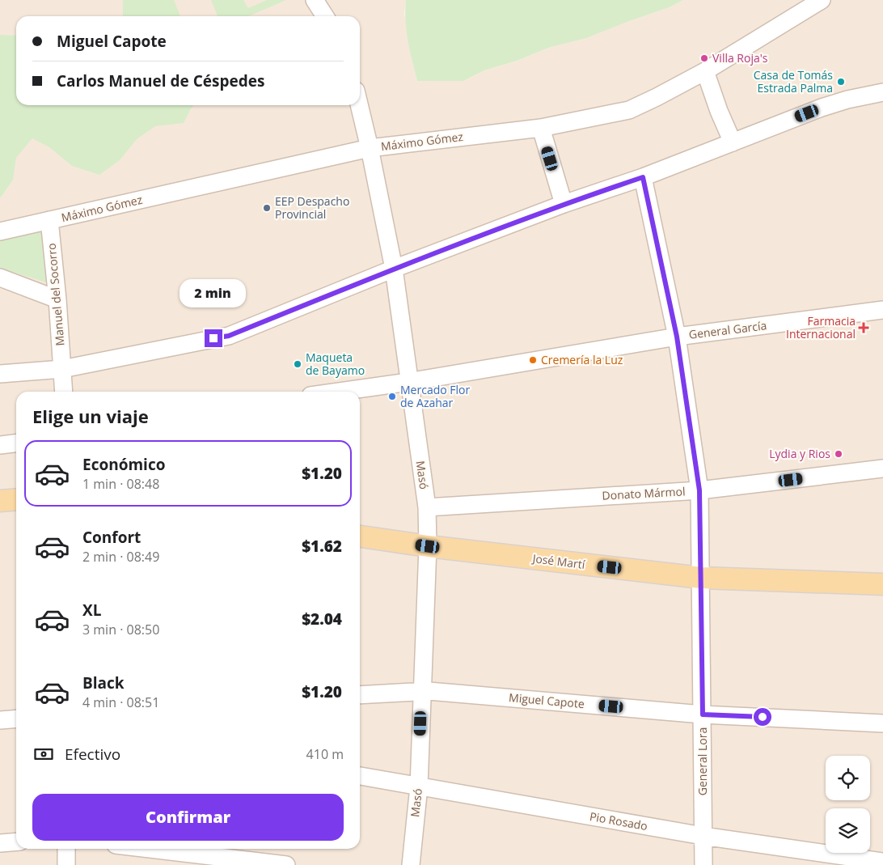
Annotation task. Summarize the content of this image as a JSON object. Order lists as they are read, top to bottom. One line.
{"streets":{"main road":["José Martí"],"street":["Máximo Gómez","Manuel del Socorro","General García","Masó","Donato Mármol","Miguel Capote","General Lora","Pio Rosado"]},"crossings":[["Máximo Gómez","Manuel del Socorro"],["Máximo Gómez","Masó"],["General García","Masó"],["General García","General Lora"],["Masó","Donato Mármol"],["Masó","José Martí"],["Masó","Miguel Capote"],["Masó","Pio Rosado"],["Donato Mármol","General Lora"],["José Martí","General Lora"],["Miguel Capote","General Lora"],["General Lora","Pio Rosado"]],"places":{"other":["Villa Roja's","Casa de Tomás Estrada Palma","EEP Despacho Provincial","Cremería la Luz","Maqueta de Bayamo","Mercado Flor de Azahar","Lydia y Rios"],"health":["Farmacia Internacional"]},"page":{"banner":["Miguel Capote","Carlos Manuel de Céspedes"],"bubble":"2 min","heading":"Elige un viaje","list":[{"name":"Económico","note":"1 min · 08:48","value":"$1.20"},{"name":"Confort","note":"2 min · 08:49","value":"$1.62"},{"name":"XL","note":"3 min · 08:50","value":"$2.04"},{"name":"Black","note":"4 min · 08:51","value":"$1.20"}],"pay":["Efectivo","410 m"],"buttons":"Confirmar"}}
